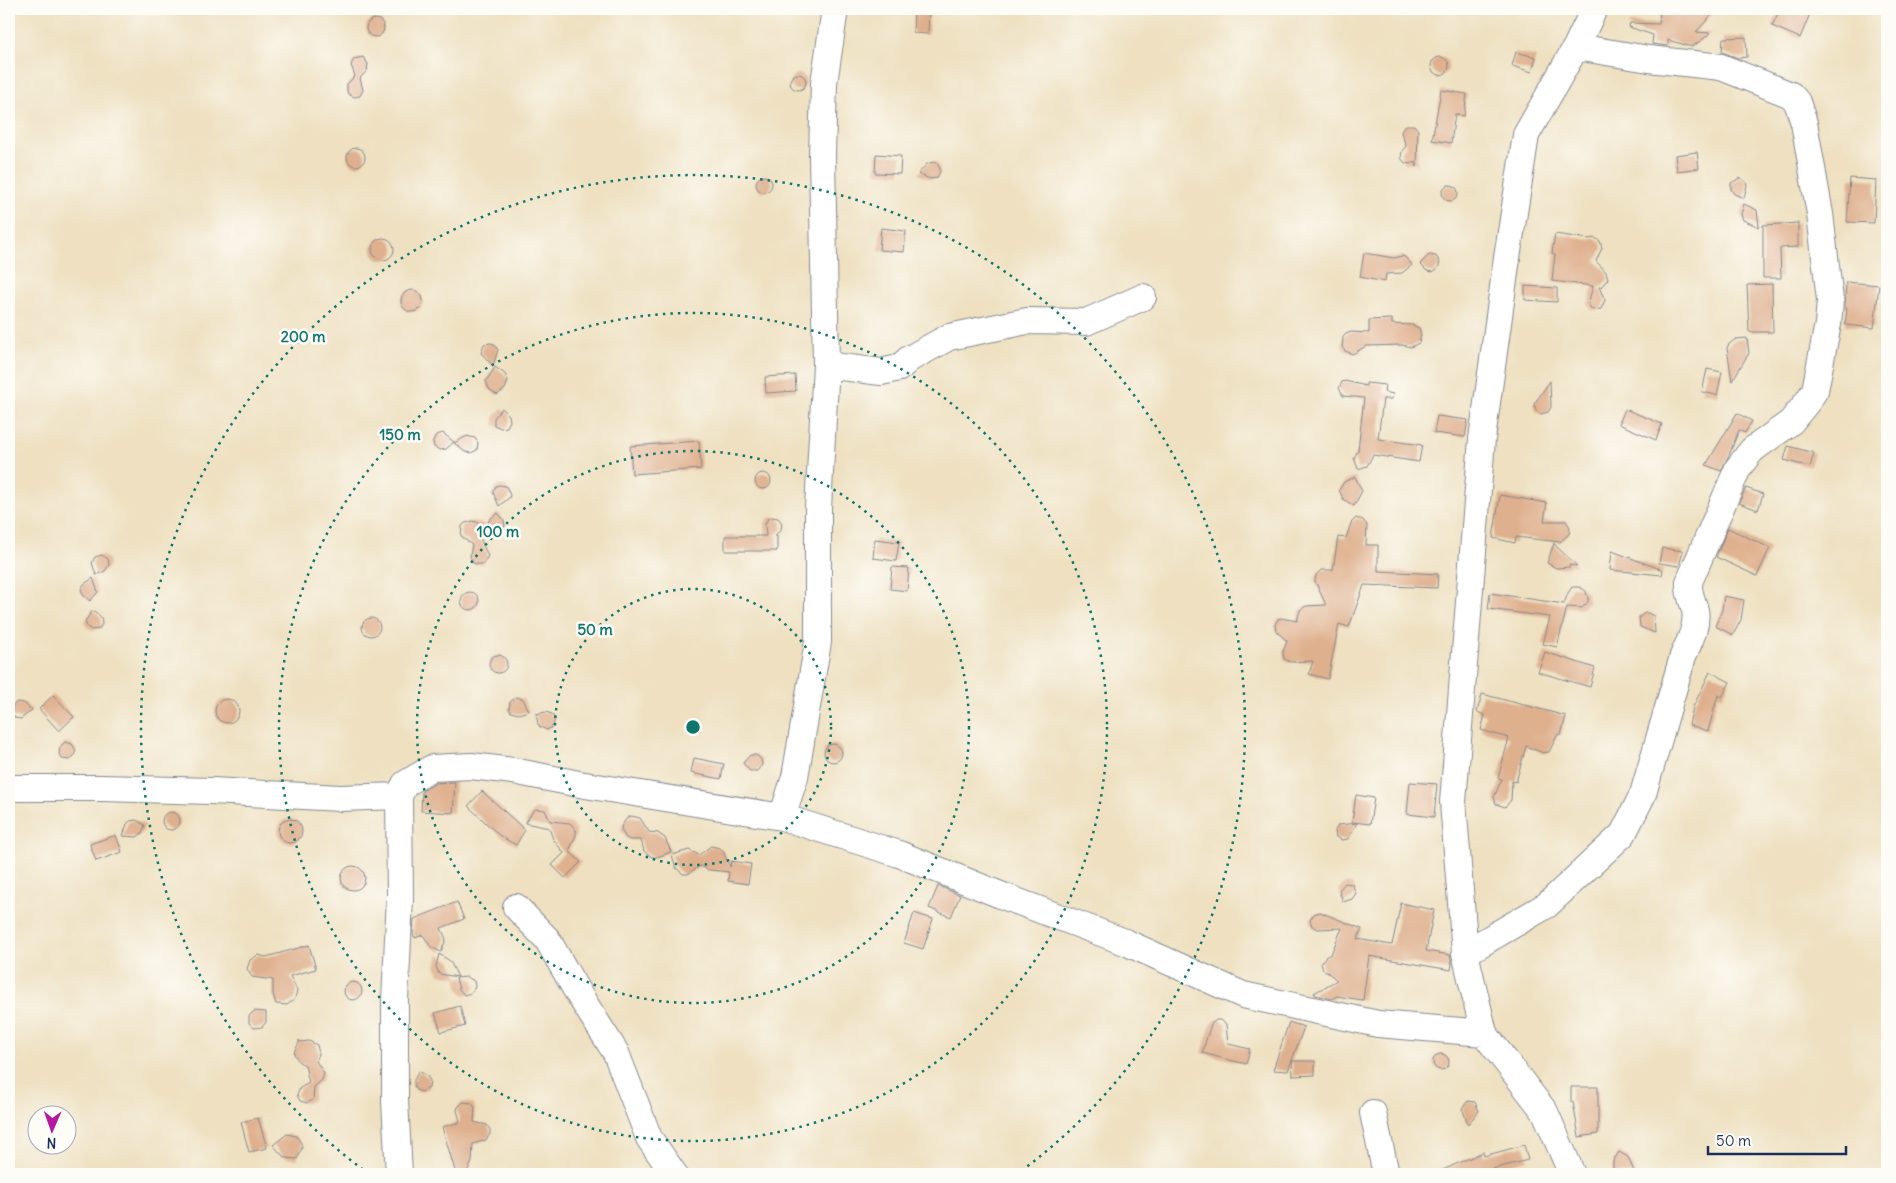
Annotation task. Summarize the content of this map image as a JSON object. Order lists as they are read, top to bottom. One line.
{"scale_bar":"50 m","north":"bottom","rings":["200 m","150 m","100 m","50 m"]}
